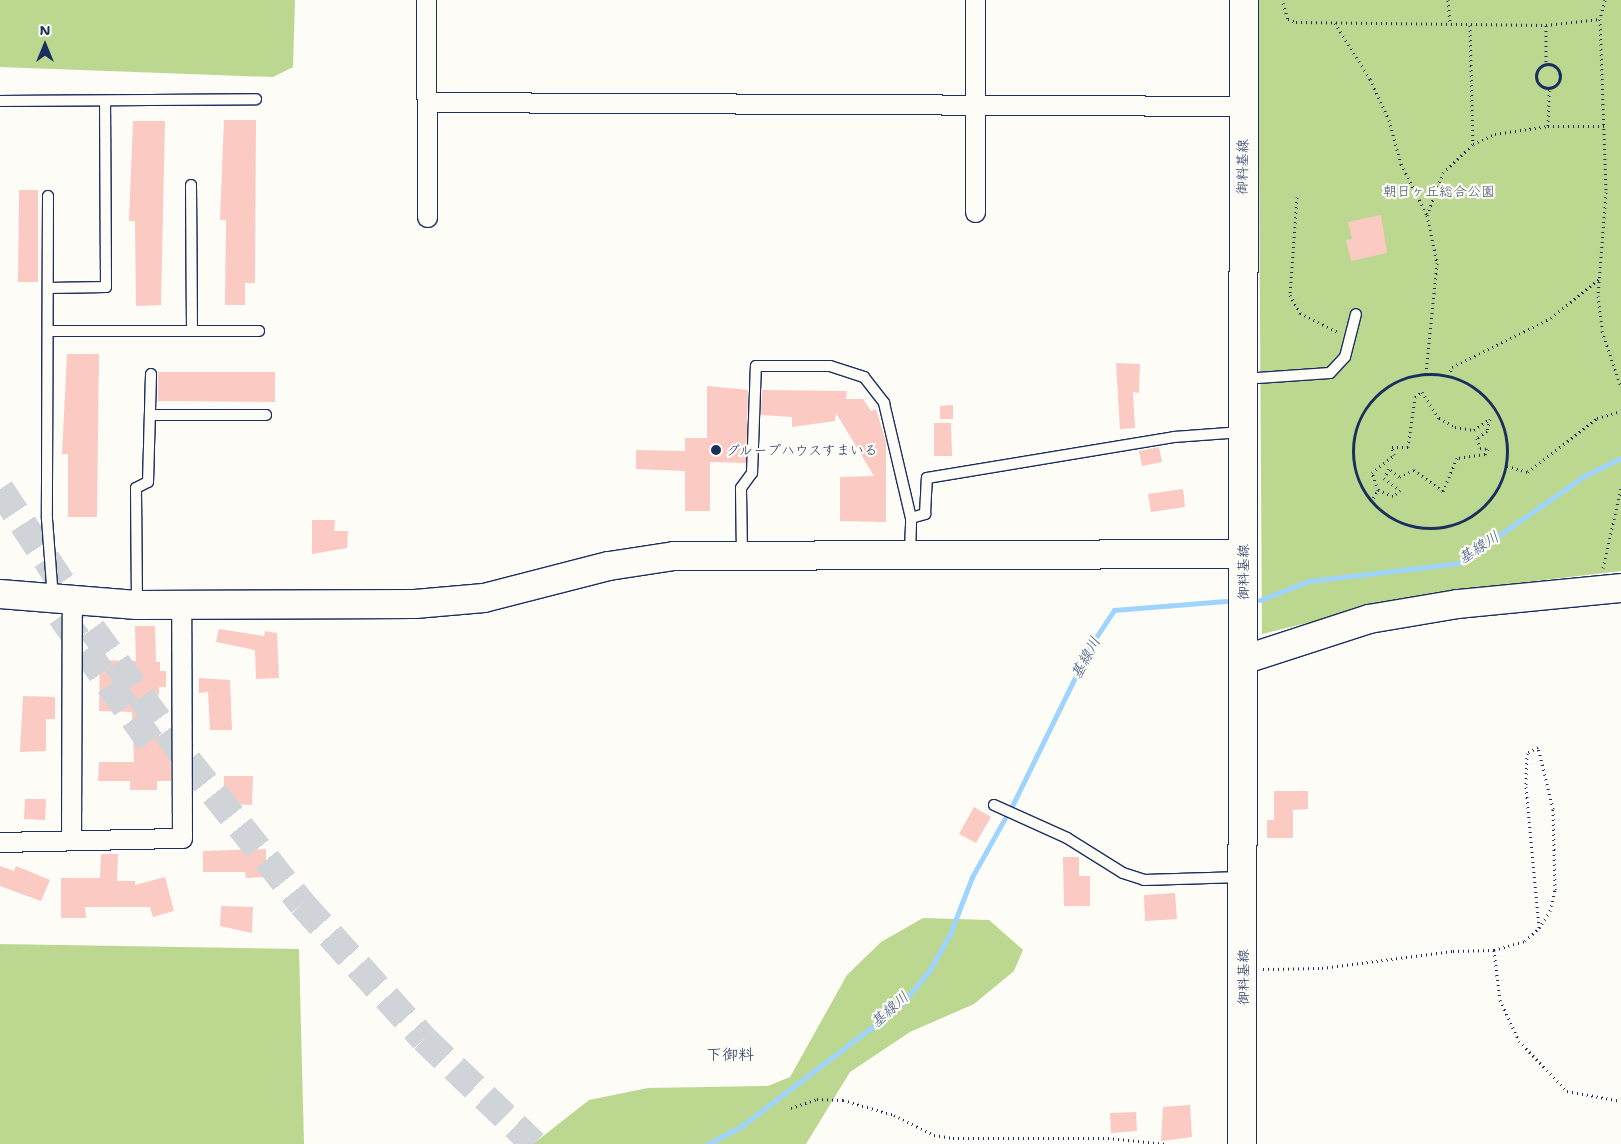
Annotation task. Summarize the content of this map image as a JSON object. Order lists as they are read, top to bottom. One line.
{"streets":{"street":["御料基線"]},"districts":["下御料"],"water":["基線川"],"parks":["朝日ヶ丘総合公園"],"places":["グループハウスすまいる"],"north":"top"}
